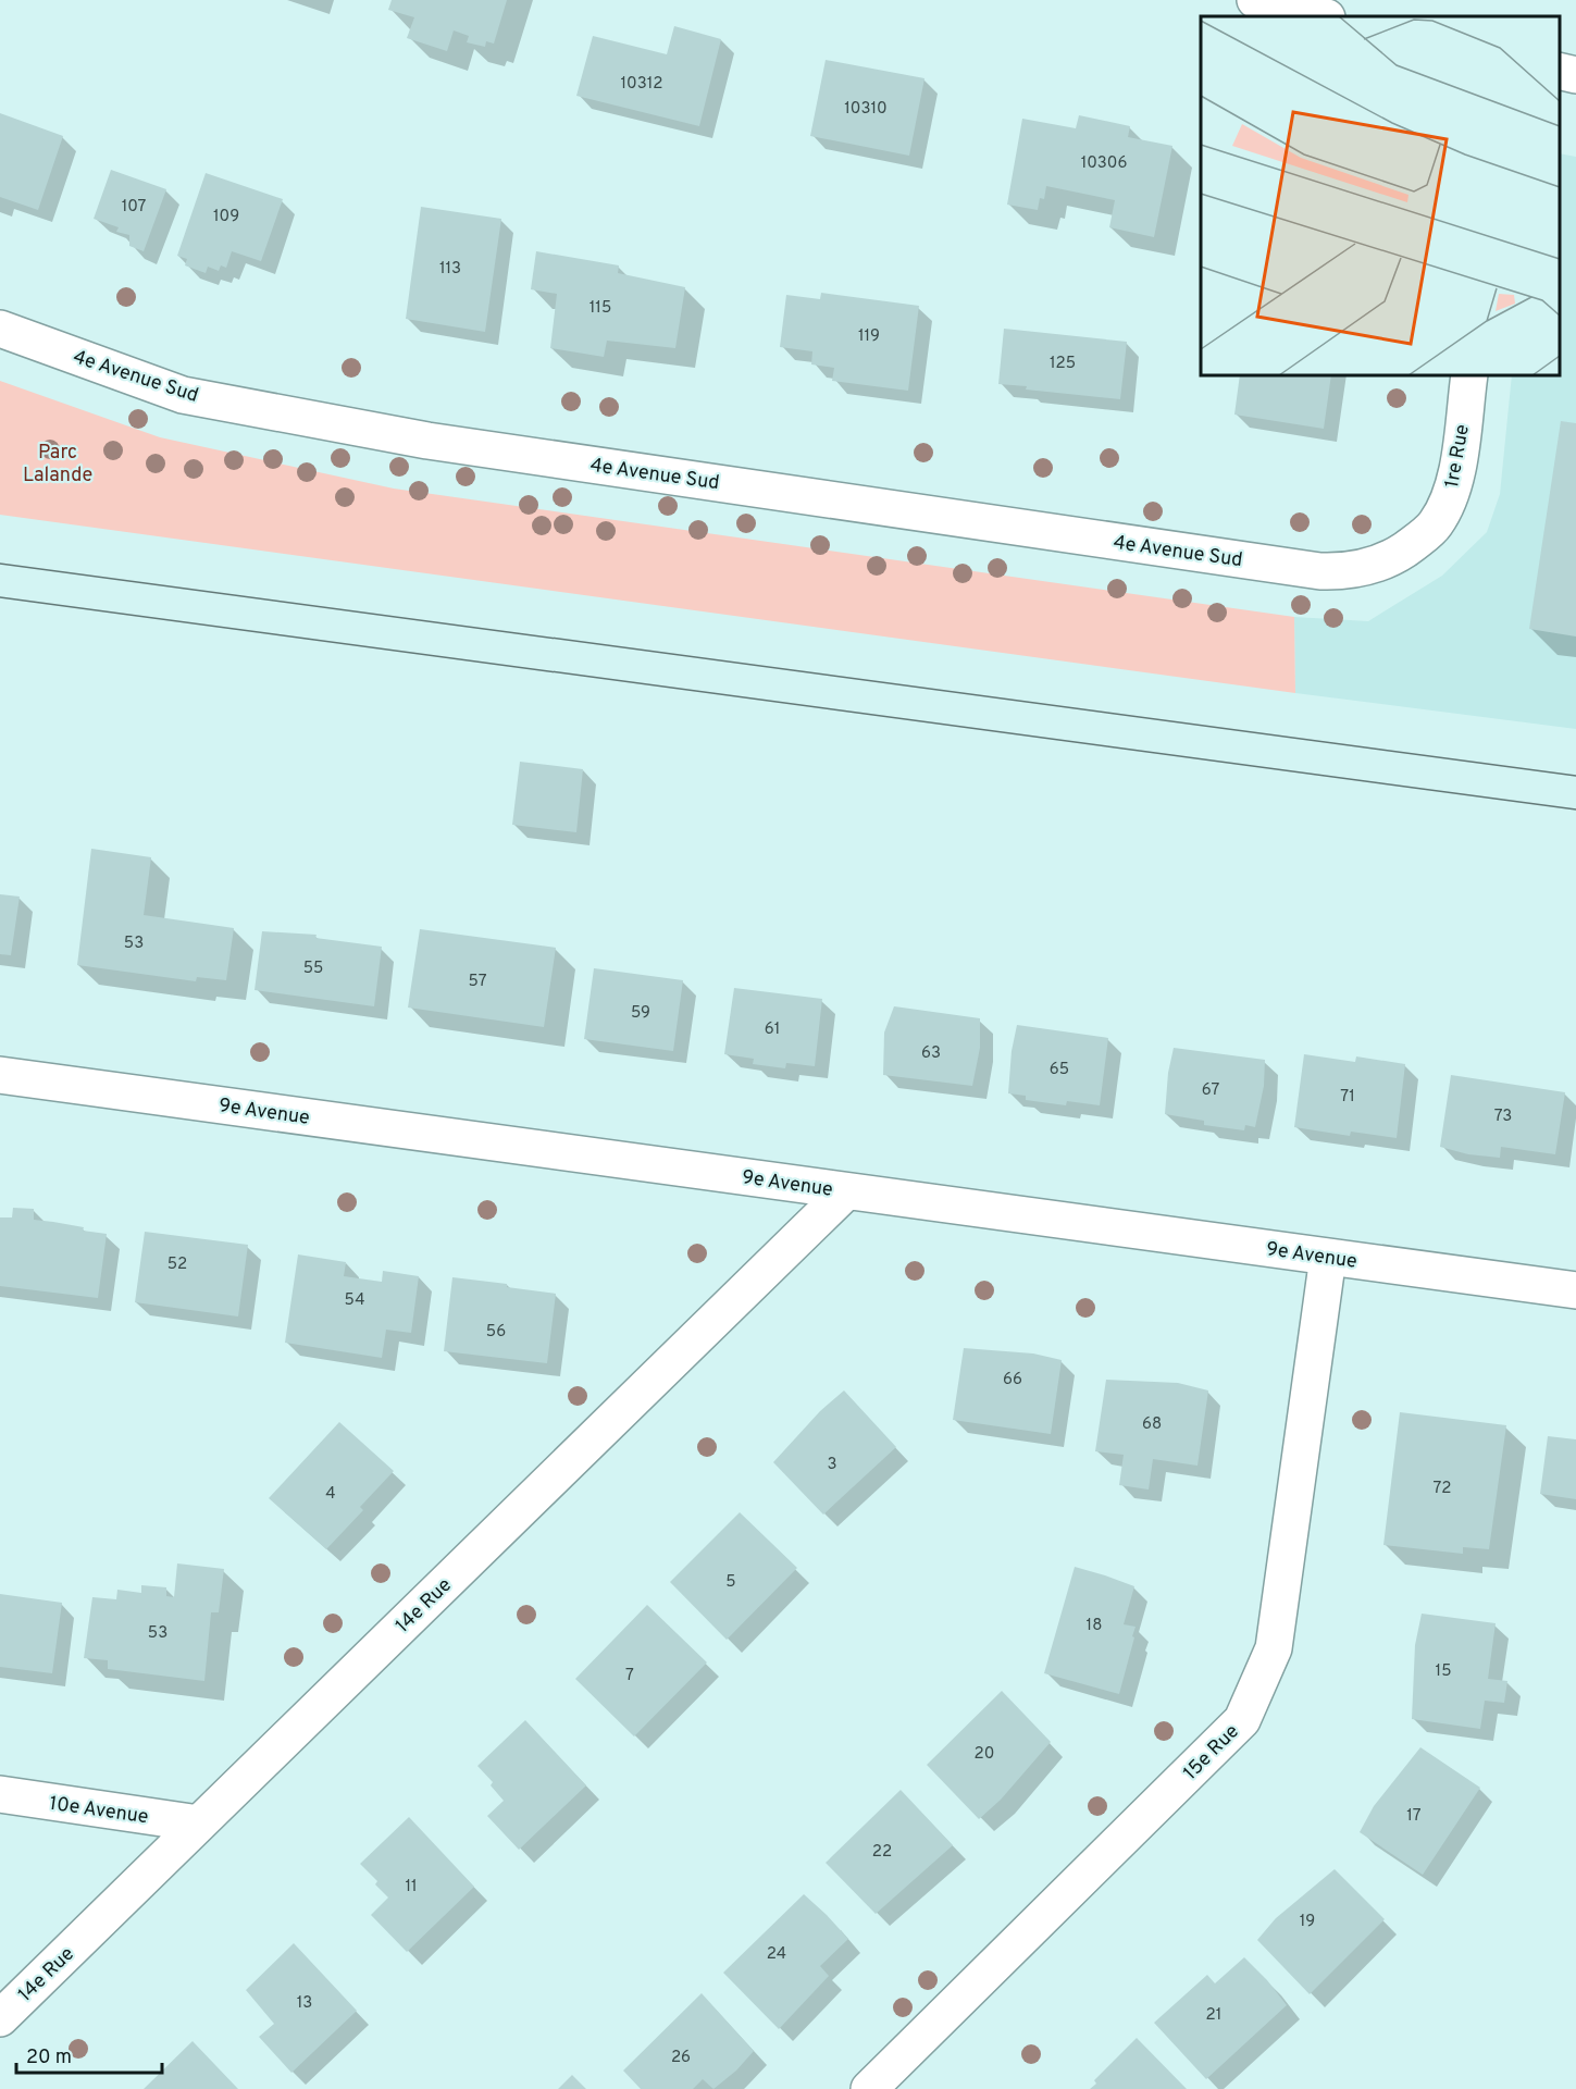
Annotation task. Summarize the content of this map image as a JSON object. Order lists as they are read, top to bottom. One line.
{"streets":{"street":["4e Avenue Sud","1re Rue","9e Avenue","14e Rue","15e Rue","10e Avenue"]},"crossings":[["4e Avenue Sud","1re Rue"],["9e Avenue","14e Rue"],["9e Avenue","15e Rue"],["14e Rue","10e Avenue"]],"parks":["Parc Lalande"],"house_numbers":["10312","10310","10306","107","109","113","115","119","125","53","55","57","59","61","63","65","67","71","73","52","54","56","66","68","3","72","4","5","18","53","15","7","20","17","22","11","19","24","13","21","26"],"scale_bar":"20 m"}
